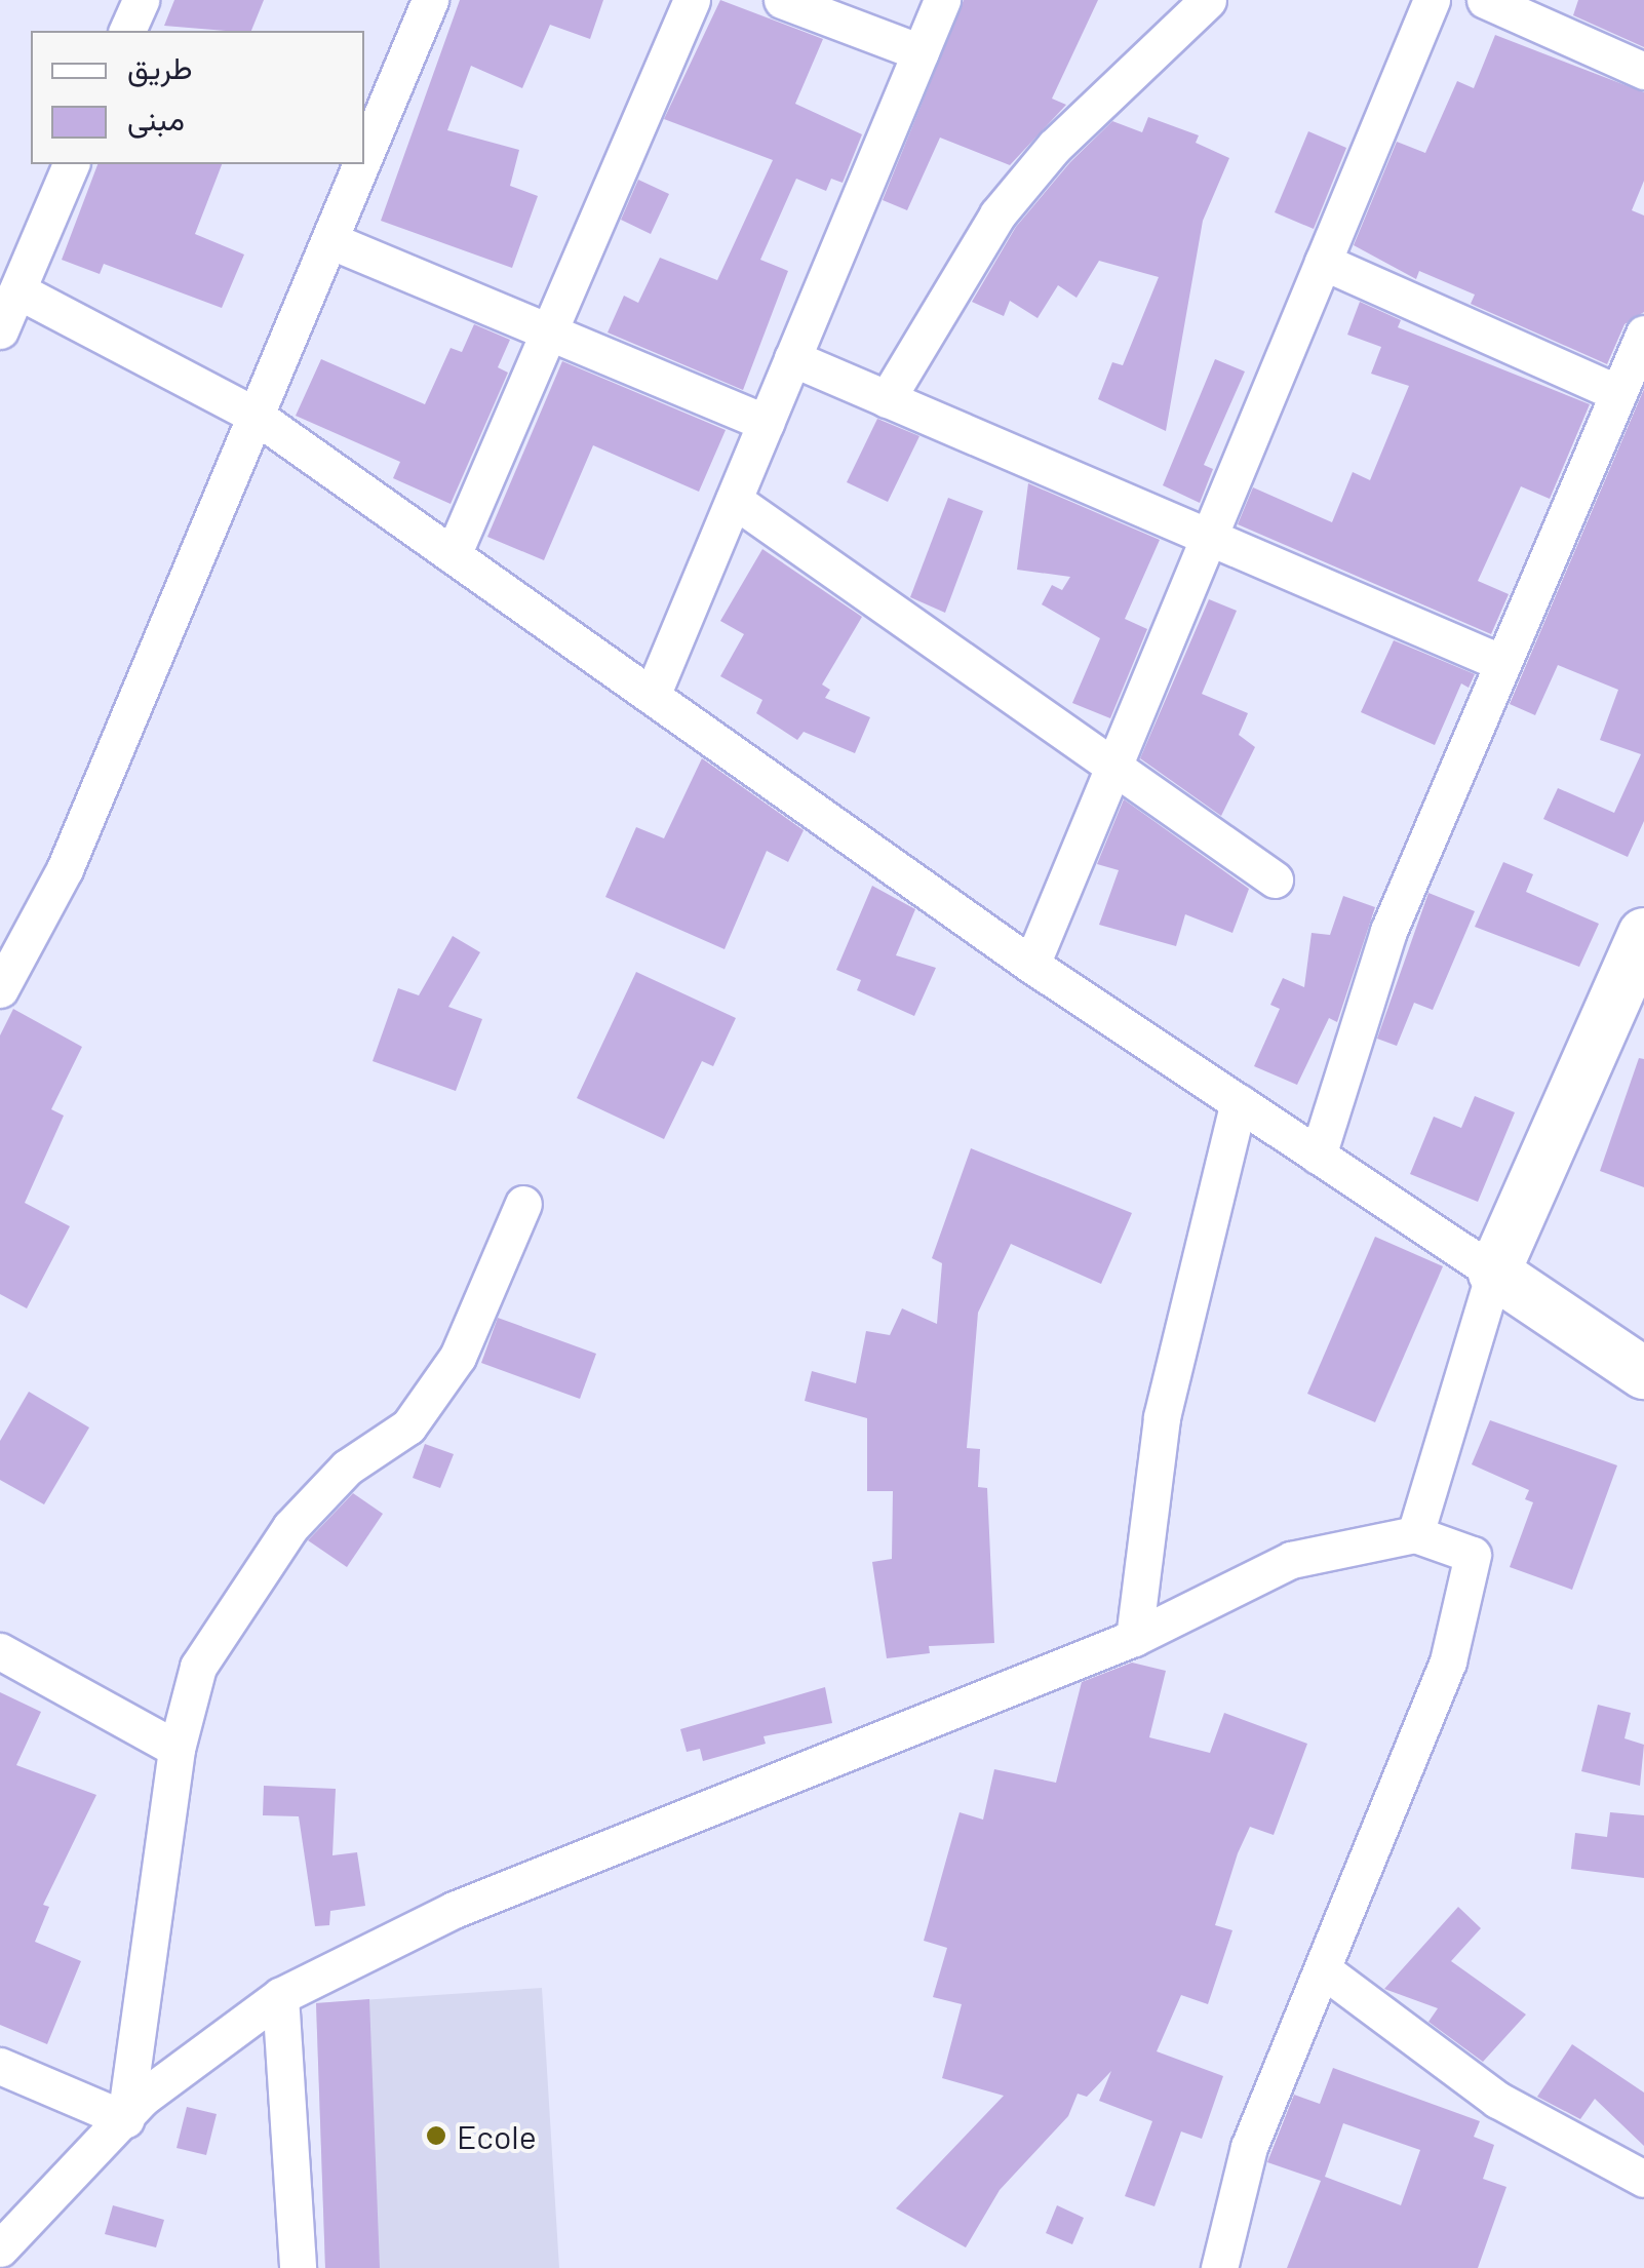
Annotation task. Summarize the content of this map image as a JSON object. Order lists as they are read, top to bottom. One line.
{"places":["Ecole"],"legend":["طريق","مبنى"]}
